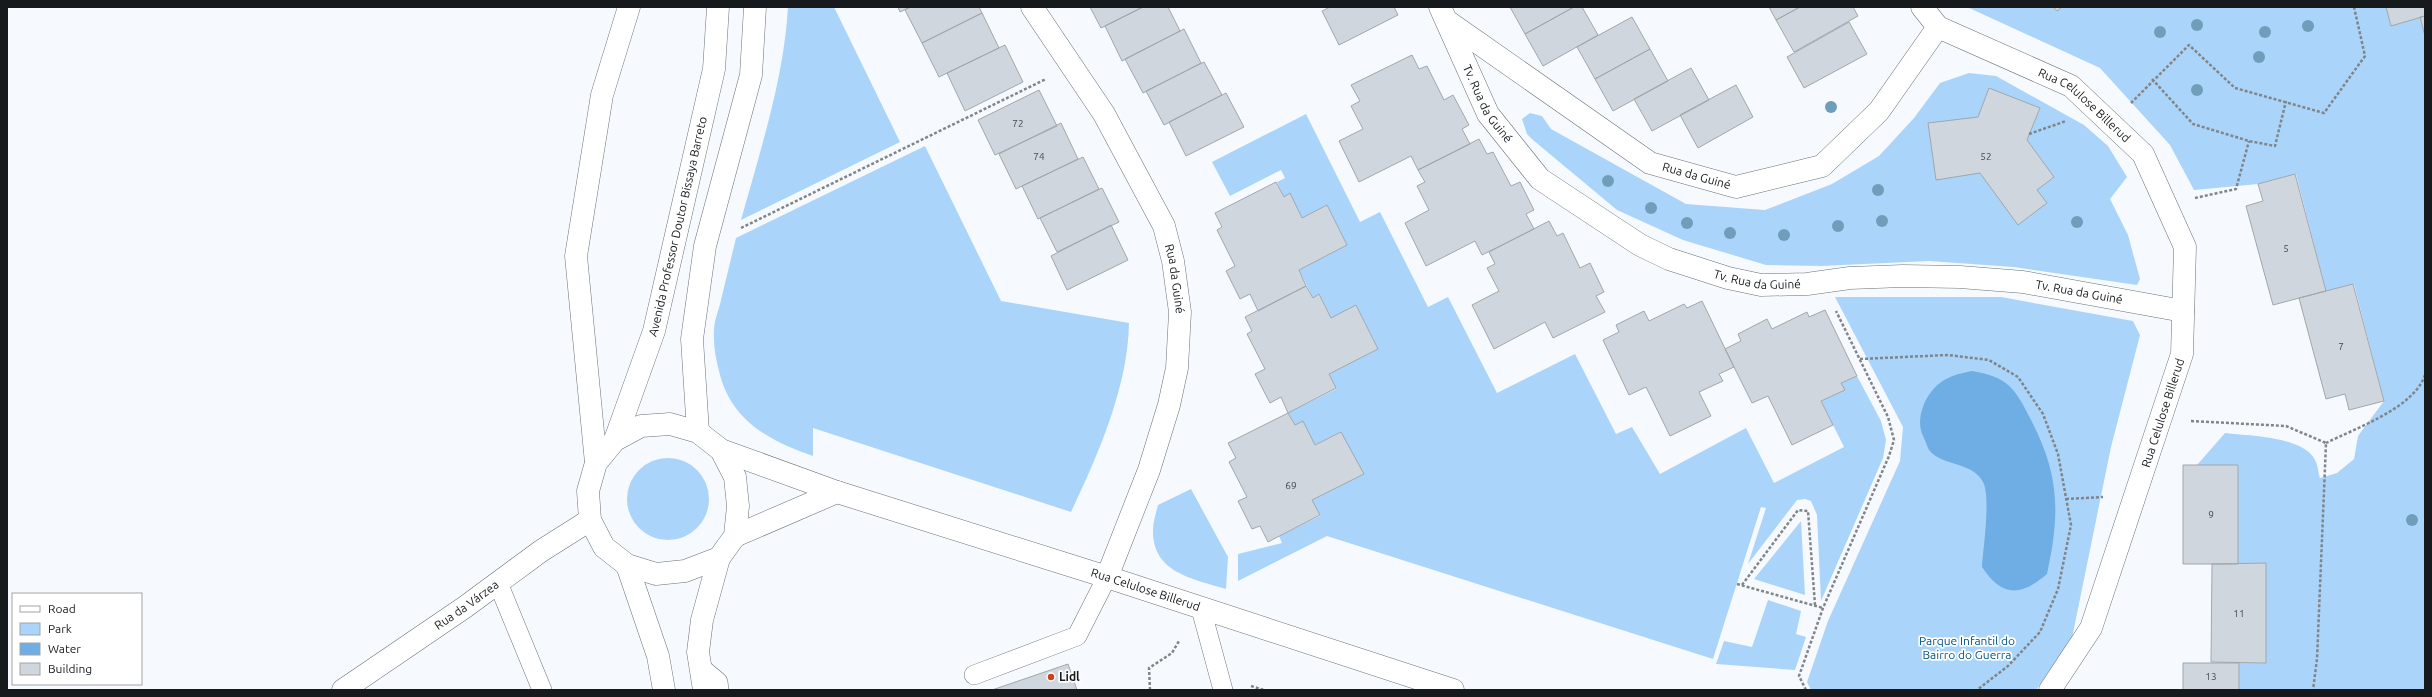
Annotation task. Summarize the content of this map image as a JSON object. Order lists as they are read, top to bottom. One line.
{"streets":{"street":["Tv. Rua da Guiné","Rua Celulose Billerud","Rua da Guiné","Avenida Professor Doutor Bissaya Barreto","Rua da Várzea"]},"crossings":[["Tv. Rua da Guiné","Rua Celulose Billerud"],["Tv. Rua da Guiné","Rua da Guiné"],["Rua Celulose Billerud","Rua da Guiné"]],"parks":["Parque Infantil do Bairro do Guerra"],"places":["Lidl"],"house_numbers":["72","74","52","5","7","69","9","11","13"],"legend":["Road","Park","Water","Building"]}
